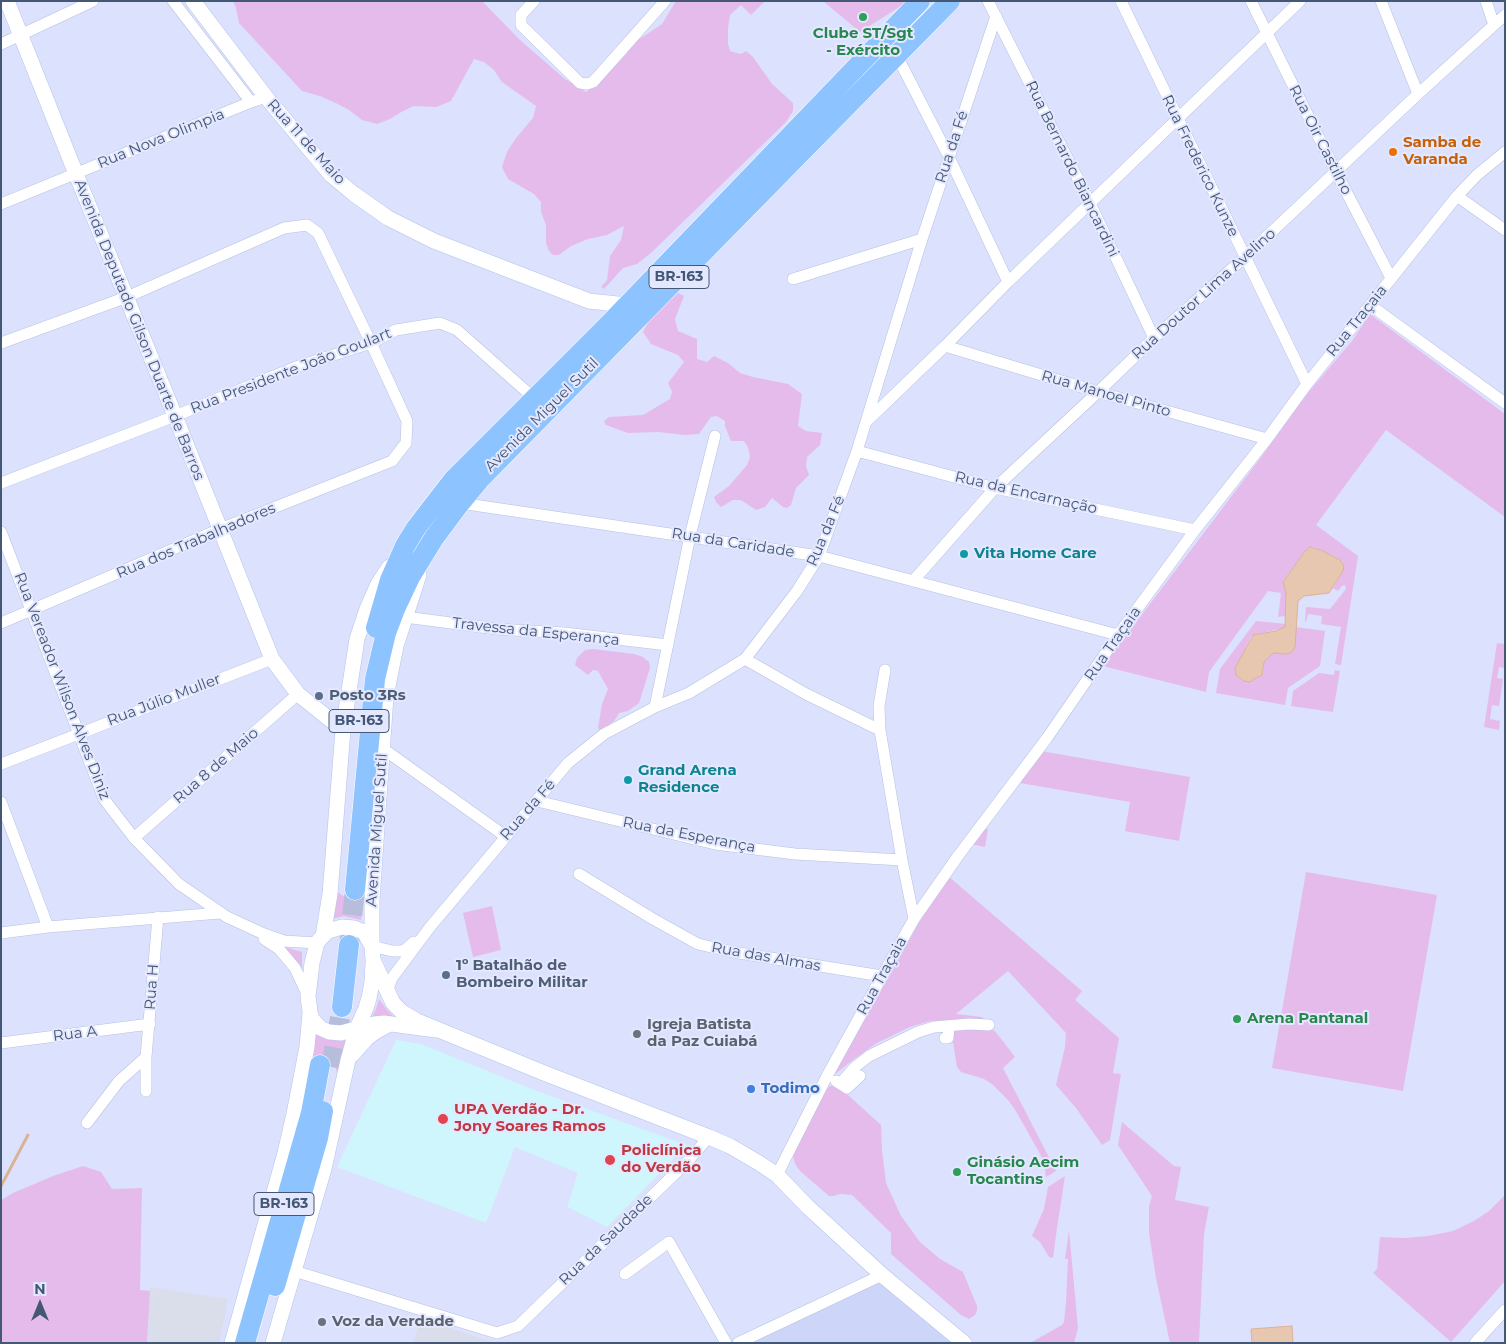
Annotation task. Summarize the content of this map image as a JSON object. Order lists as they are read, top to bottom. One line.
{"streets":{"highway":["BR-163","Avenida Miguel Sutil"],"street":["Rua Nova Olimpia","Rua Oir Castilho","Rua 11 de Maio","Rua da Fé","Rua Frederico Kunze","Rua Bernardo Biancardini","Rua Doutor Lima Avelino","Rua Traçaia","Avenida Deputado Gilson Duarte de Barros","Rua Presidente João Goulart","Rua Manoel Pinto","Rua da Encarnação","Rua dos Trabalhadores","Rua da Caridade","Travessa da Esperança","Rua Vereador Wilson Alves Diniz","Rua Júlio Muller","Rua 8 de Maio","Rua da Esperança","Rua das Almas","Rua H","Rua A","Rua da Saudade"]},"crossings":[["Rua Nova Olimpia","Rua 11 de Maio"],["Rua Nova Olimpia","Avenida Deputado Gilson Duarte de Barros"],["Rua Oir Castilho","Rua Doutor Lima Avelino"],["Rua Oir Castilho","Rua Traçaia"],["Rua 11 de Maio","Avenida Miguel Sutil"],["Rua da Fé","Rua Bernardo Biancardini"],["Rua da Fé","Avenida Miguel Sutil"],["Rua da Fé","Rua da Encarnação"],["Rua da Fé","Rua da Caridade"],["Rua da Fé","Rua da Esperança"],["Rua Frederico Kunze","Rua Doutor Lima Avelino"],["Rua Frederico Kunze","Rua Traçaia"],["Rua Bernardo Biancardini","Rua Doutor Lima Avelino"],["BR-163","Avenida Miguel Sutil"],["Rua Doutor Lima Avelino","Rua Manoel Pinto"],["Rua Doutor Lima Avelino","Rua da Encarnação"],["Rua Doutor Lima Avelino","Rua da Caridade"],["Rua Traçaia","Rua Manoel Pinto"],["Rua Traçaia","Rua da Encarnação"],["Rua Traçaia","Rua da Caridade"],["Rua Traçaia","Rua das Almas"],["Avenida Deputado Gilson Duarte de Barros","Rua Presidente João Goulart"],["Avenida Deputado Gilson Duarte de Barros","Avenida Miguel Sutil"],["Avenida Deputado Gilson Duarte de Barros","Rua dos Trabalhadores"],["Avenida Deputado Gilson Duarte de Barros","Rua Júlio Muller"],["Avenida Deputado Gilson Duarte de Barros","Rua 8 de Maio"],["Rua Presidente João Goulart","Avenida Miguel Sutil"],["Rua Presidente João Goulart","Rua dos Trabalhadores"],["Avenida Miguel Sutil","Rua da Caridade"],["Avenida Miguel Sutil","Travessa da Esperança"],["Avenida Miguel Sutil","Rua da Saudade"],["Rua dos Trabalhadores","Rua Vereador Wilson Alves Diniz"],["Rua Vereador Wilson Alves Diniz","Rua Júlio Muller"],["Rua Vereador Wilson Alves Diniz","Rua 8 de Maio"],["Rua H","Rua A"]],"places":["Clube ST/Sgt - Exército","Samba de Varanda","Vita Home Care","Posto 3Rs","Grand Arena Residence","1º Batalhão de Bombeiro Militar","Arena Pantanal","Igreja Batista da Paz Cuiabá","Todimo","UPA Verdão - Dr. Jony Soares Ramos","Policlínica do Verdão","Ginásio Aecim Tocantins","Voz da Verdade"],"north":"top"}
